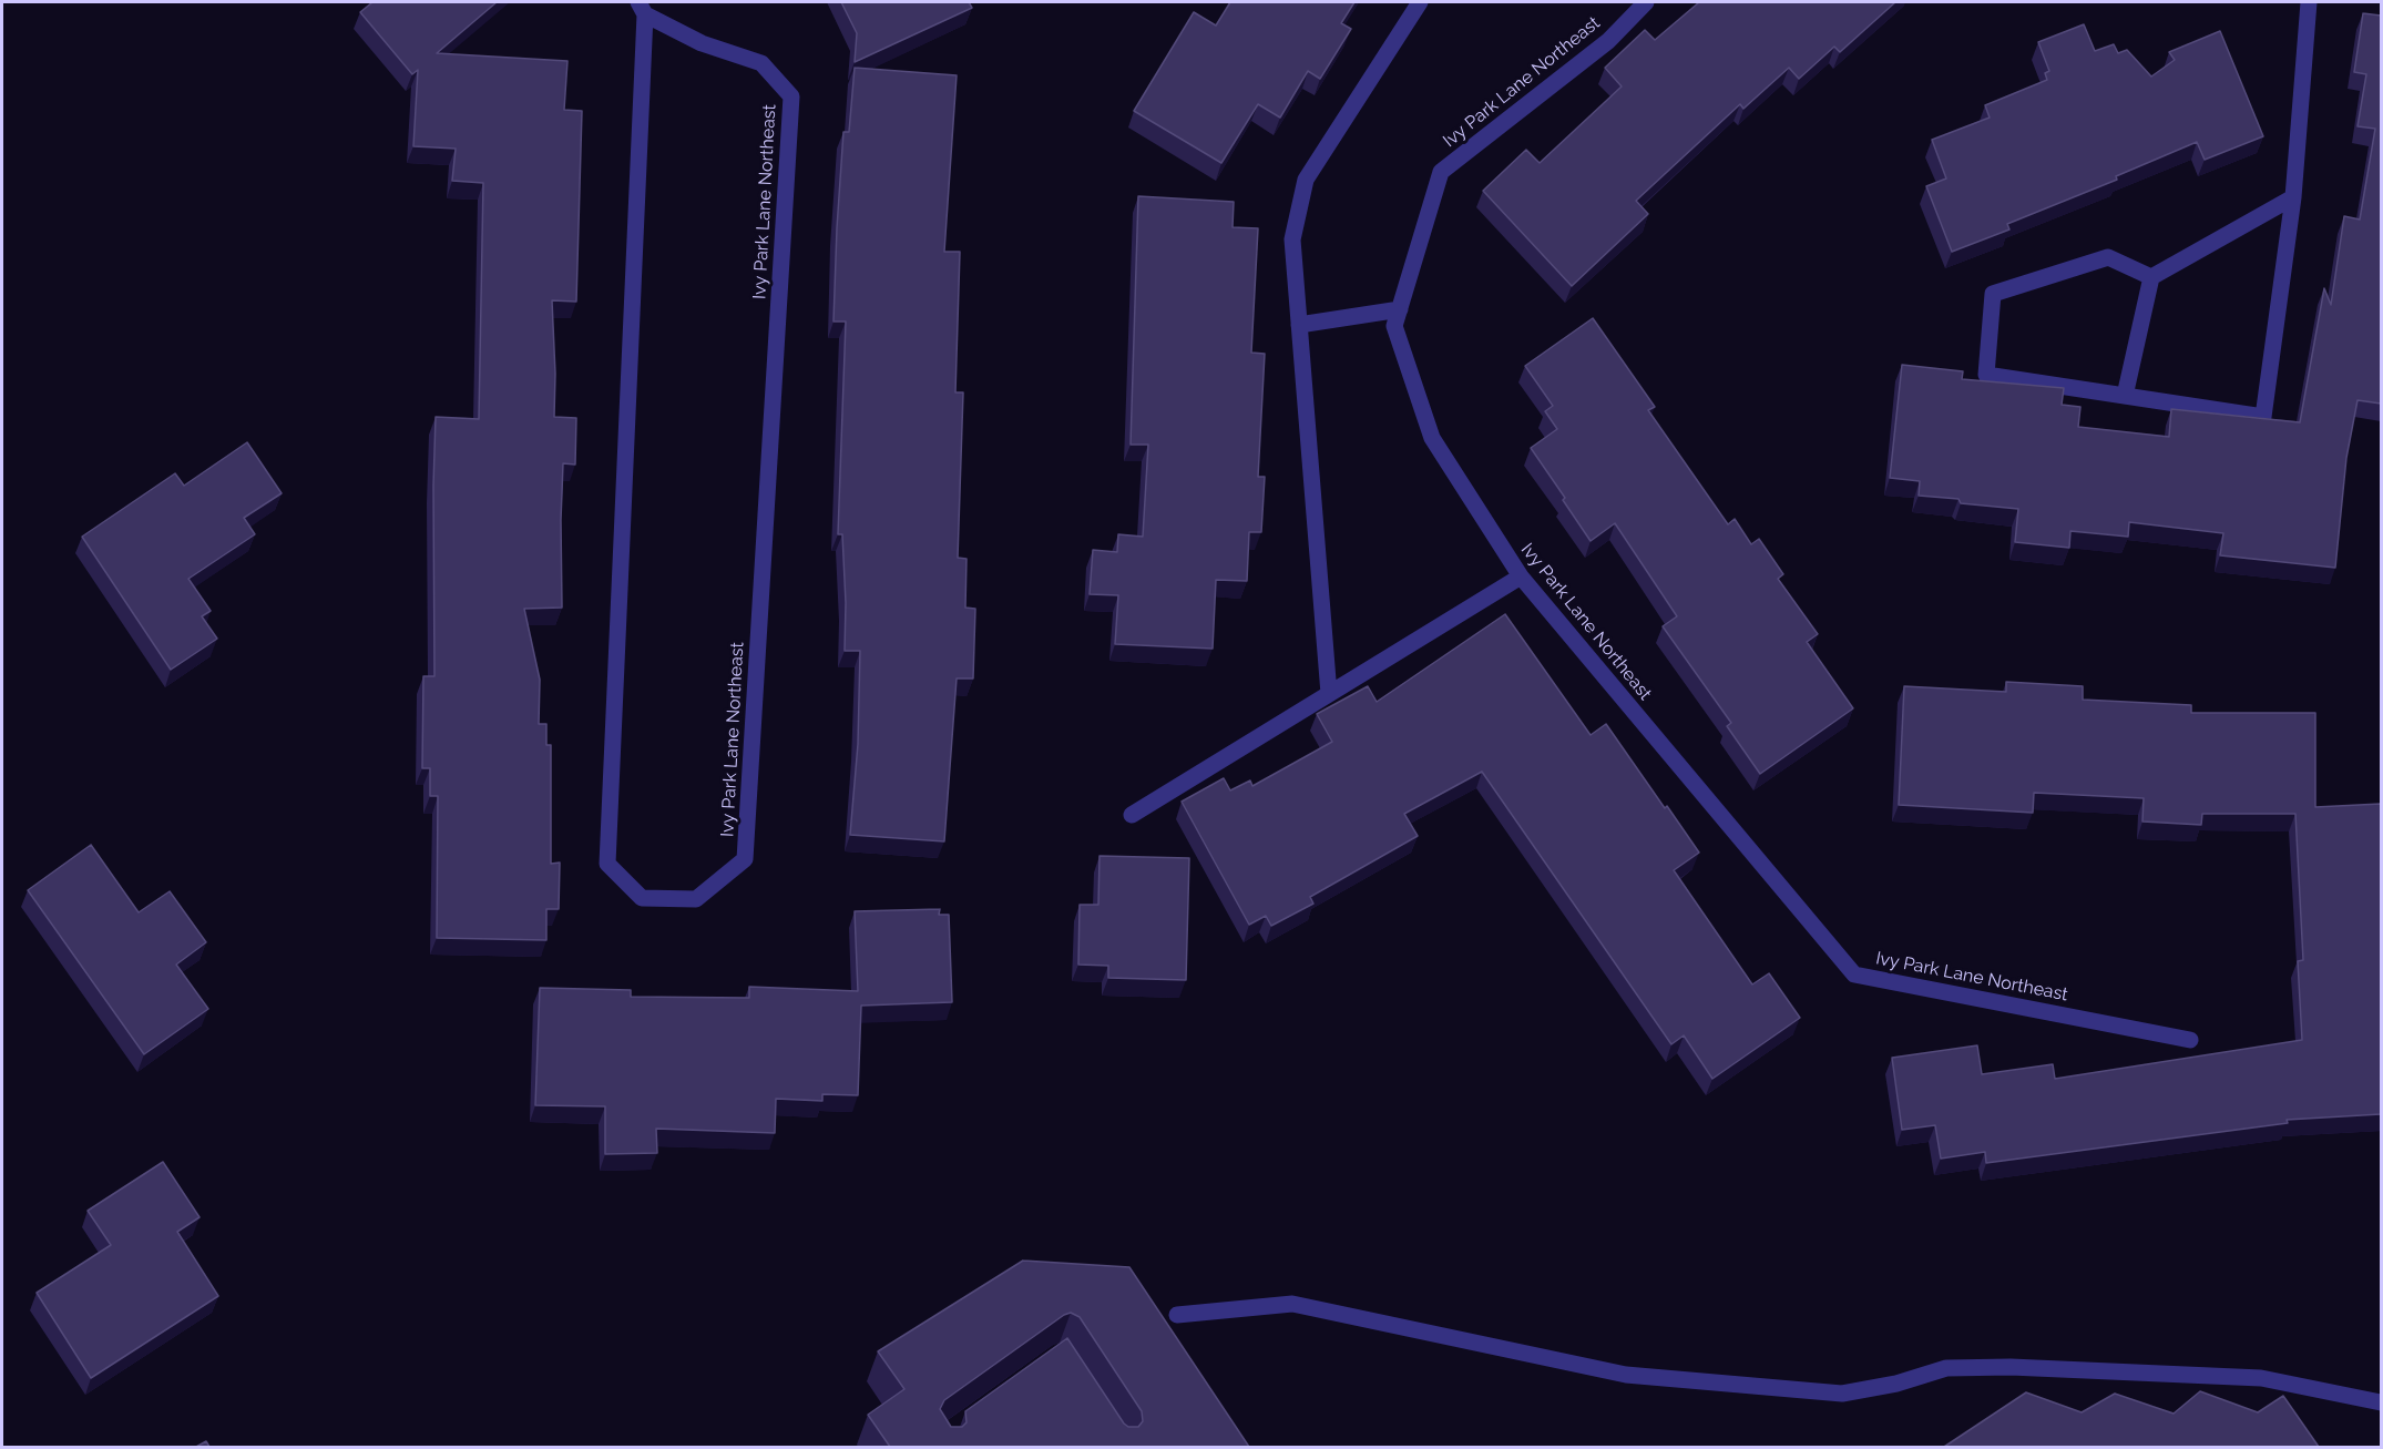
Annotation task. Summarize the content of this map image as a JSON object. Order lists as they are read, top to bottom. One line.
{"streets":{"street":["Ivy Park Lane Northeast"]}}
